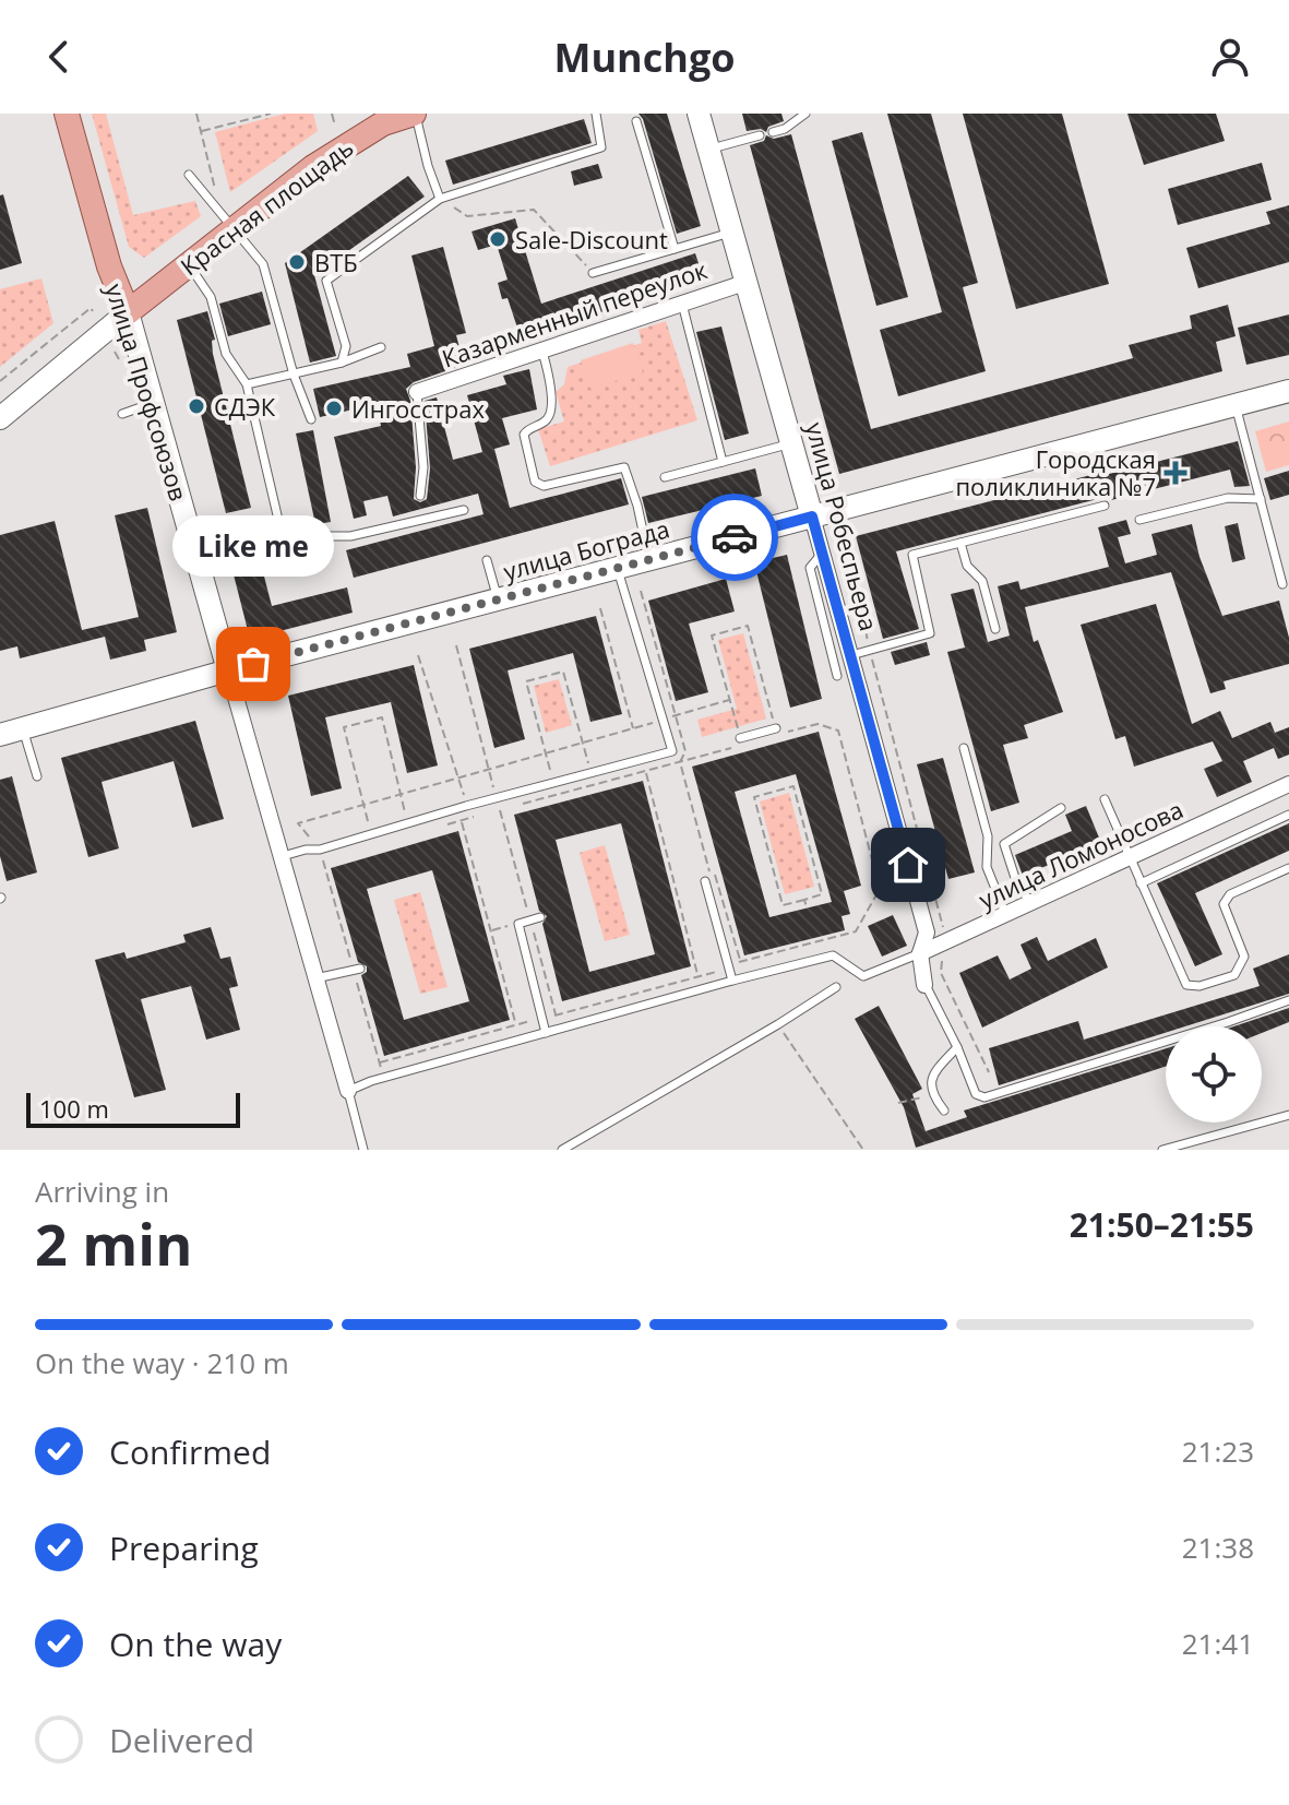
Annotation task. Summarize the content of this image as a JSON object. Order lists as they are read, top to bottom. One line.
{"streets":{"main road":["Красная площадь","улица Профсоюзов"],"street":["Казарменный переулок","улица Робеспьера","улица Бограда","улица Ломоносова"]},"crossings":[["Красная площадь","улица Профсоюзов"],["Казарменный переулок","улица Робеспьера"],["улица Профсоюзов","улица Бограда"],["улица Робеспьера","улица Бограда"],["улица Робеспьера","улица Ломоносова"]],"places":{"other":["Sale-Discount","ВТБ","СДЭК","Ингосстрах","Like me"],"health":["Городская поликлиника №7"]},"scale_bar":"100 m","page":{"header":"Munchgo","bubble":"Like me","scale":"100 m","heading":["2 min","Arriving in","21:50–21:55"],"bar":"On the way · 210 m","list":[["Confirmed","21:23"],["Preparing","21:38"],["On the way","21:41"],"Delivered"]}}
